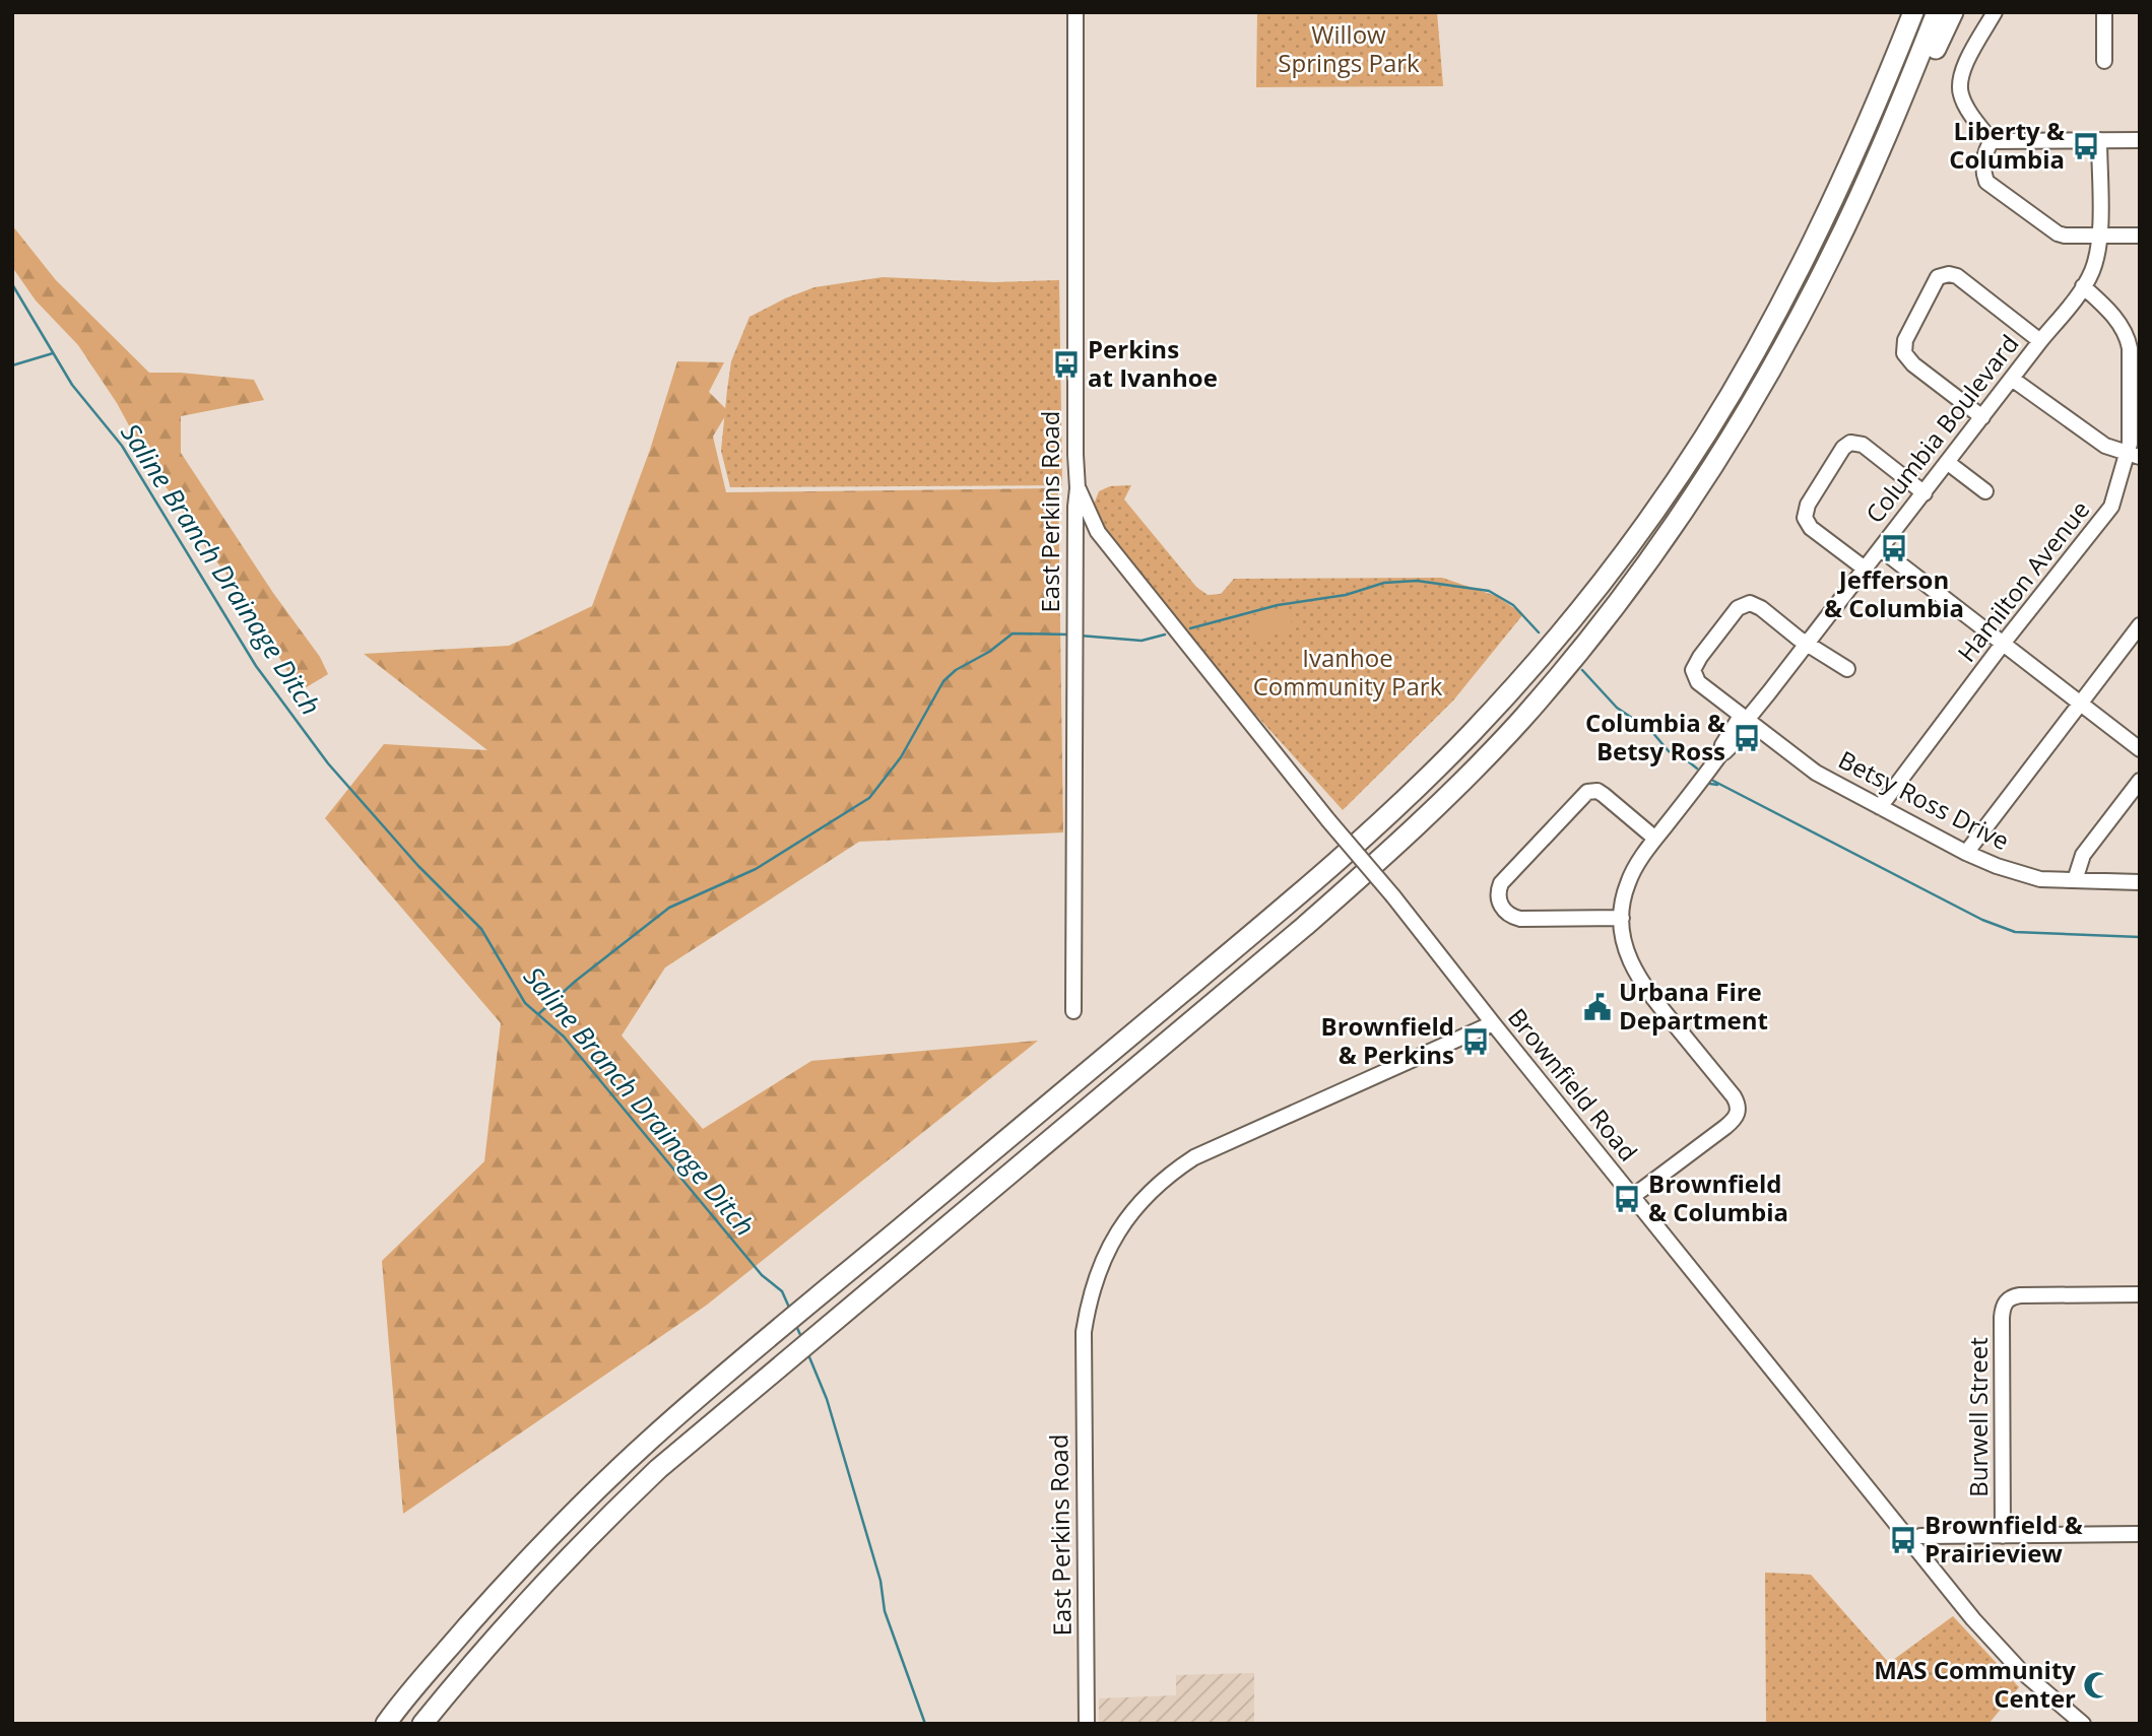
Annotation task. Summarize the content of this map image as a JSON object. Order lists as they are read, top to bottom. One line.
{"streets":{"street":["Columbia Boulevard","East Perkins Road","Hamilton Avenue","Betsy Ross Drive","Brownfield Road","Burwell Street"]},"crossings":[["Columbia Boulevard","Hamilton Avenue"],["Columbia Boulevard","Betsy Ross Drive"],["Columbia Boulevard","Brownfield Road"],["East Perkins Road","Brownfield Road"],["Hamilton Avenue","Betsy Ross Drive"]],"water":["Saline Branch Drainage Ditch"],"parks":["Willow Springs Park","Ivanhoe Community Park"],"places":{"bus stop":["Liberty & Columbia","Perkins at Ivanhoe","Jefferson & Columbia","Columbia & Betsy Ross","Brownfield & Perkins","Brownfield & Columbia","Brownfield & Prairieview"],"public building":["Urbana Fire Department"],"mosque":["MAS Community Center"]}}
